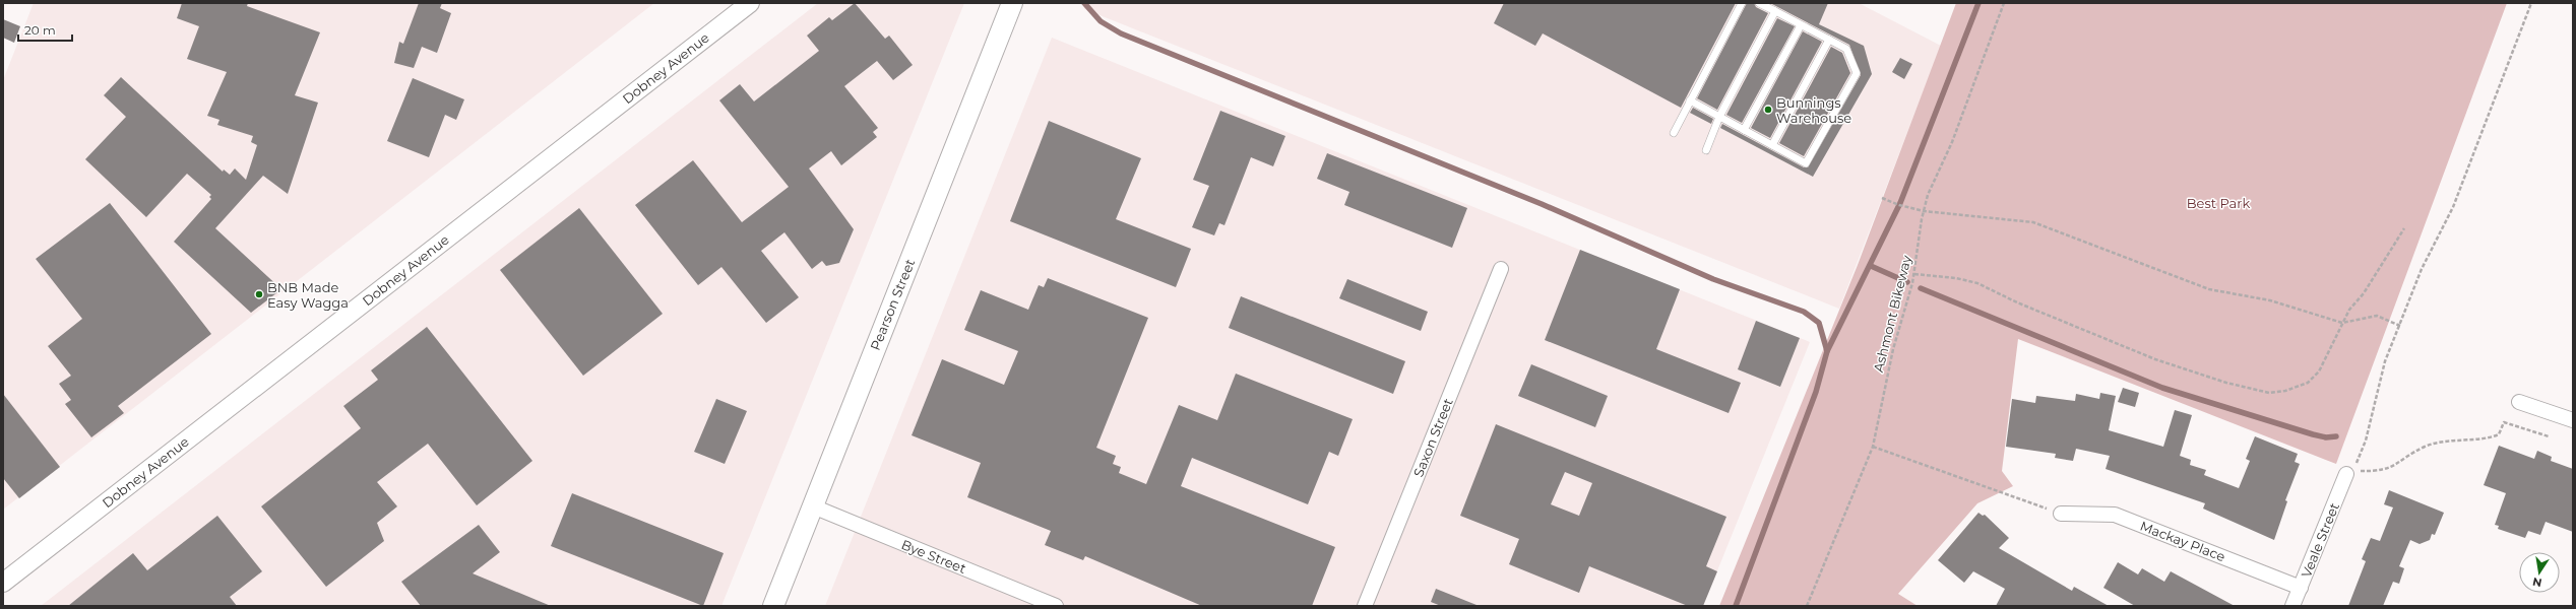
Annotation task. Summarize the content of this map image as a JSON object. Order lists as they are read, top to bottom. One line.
{"streets":{"main road":["Pearson Street"],"street":["Dobney Avenue","Saxon Street","Veale Street","Mackay Place","Bye Street"],"path":["Ashmont Bikeway"]},"crossings":[["Pearson Street","Bye Street"],["Veale Street","Mackay Place"]],"parks":["Best Park"],"places":["Bunnings Warehouse","BNB Made Easy Wagga"],"scale_bar":"20 m","north":"bottom"}
